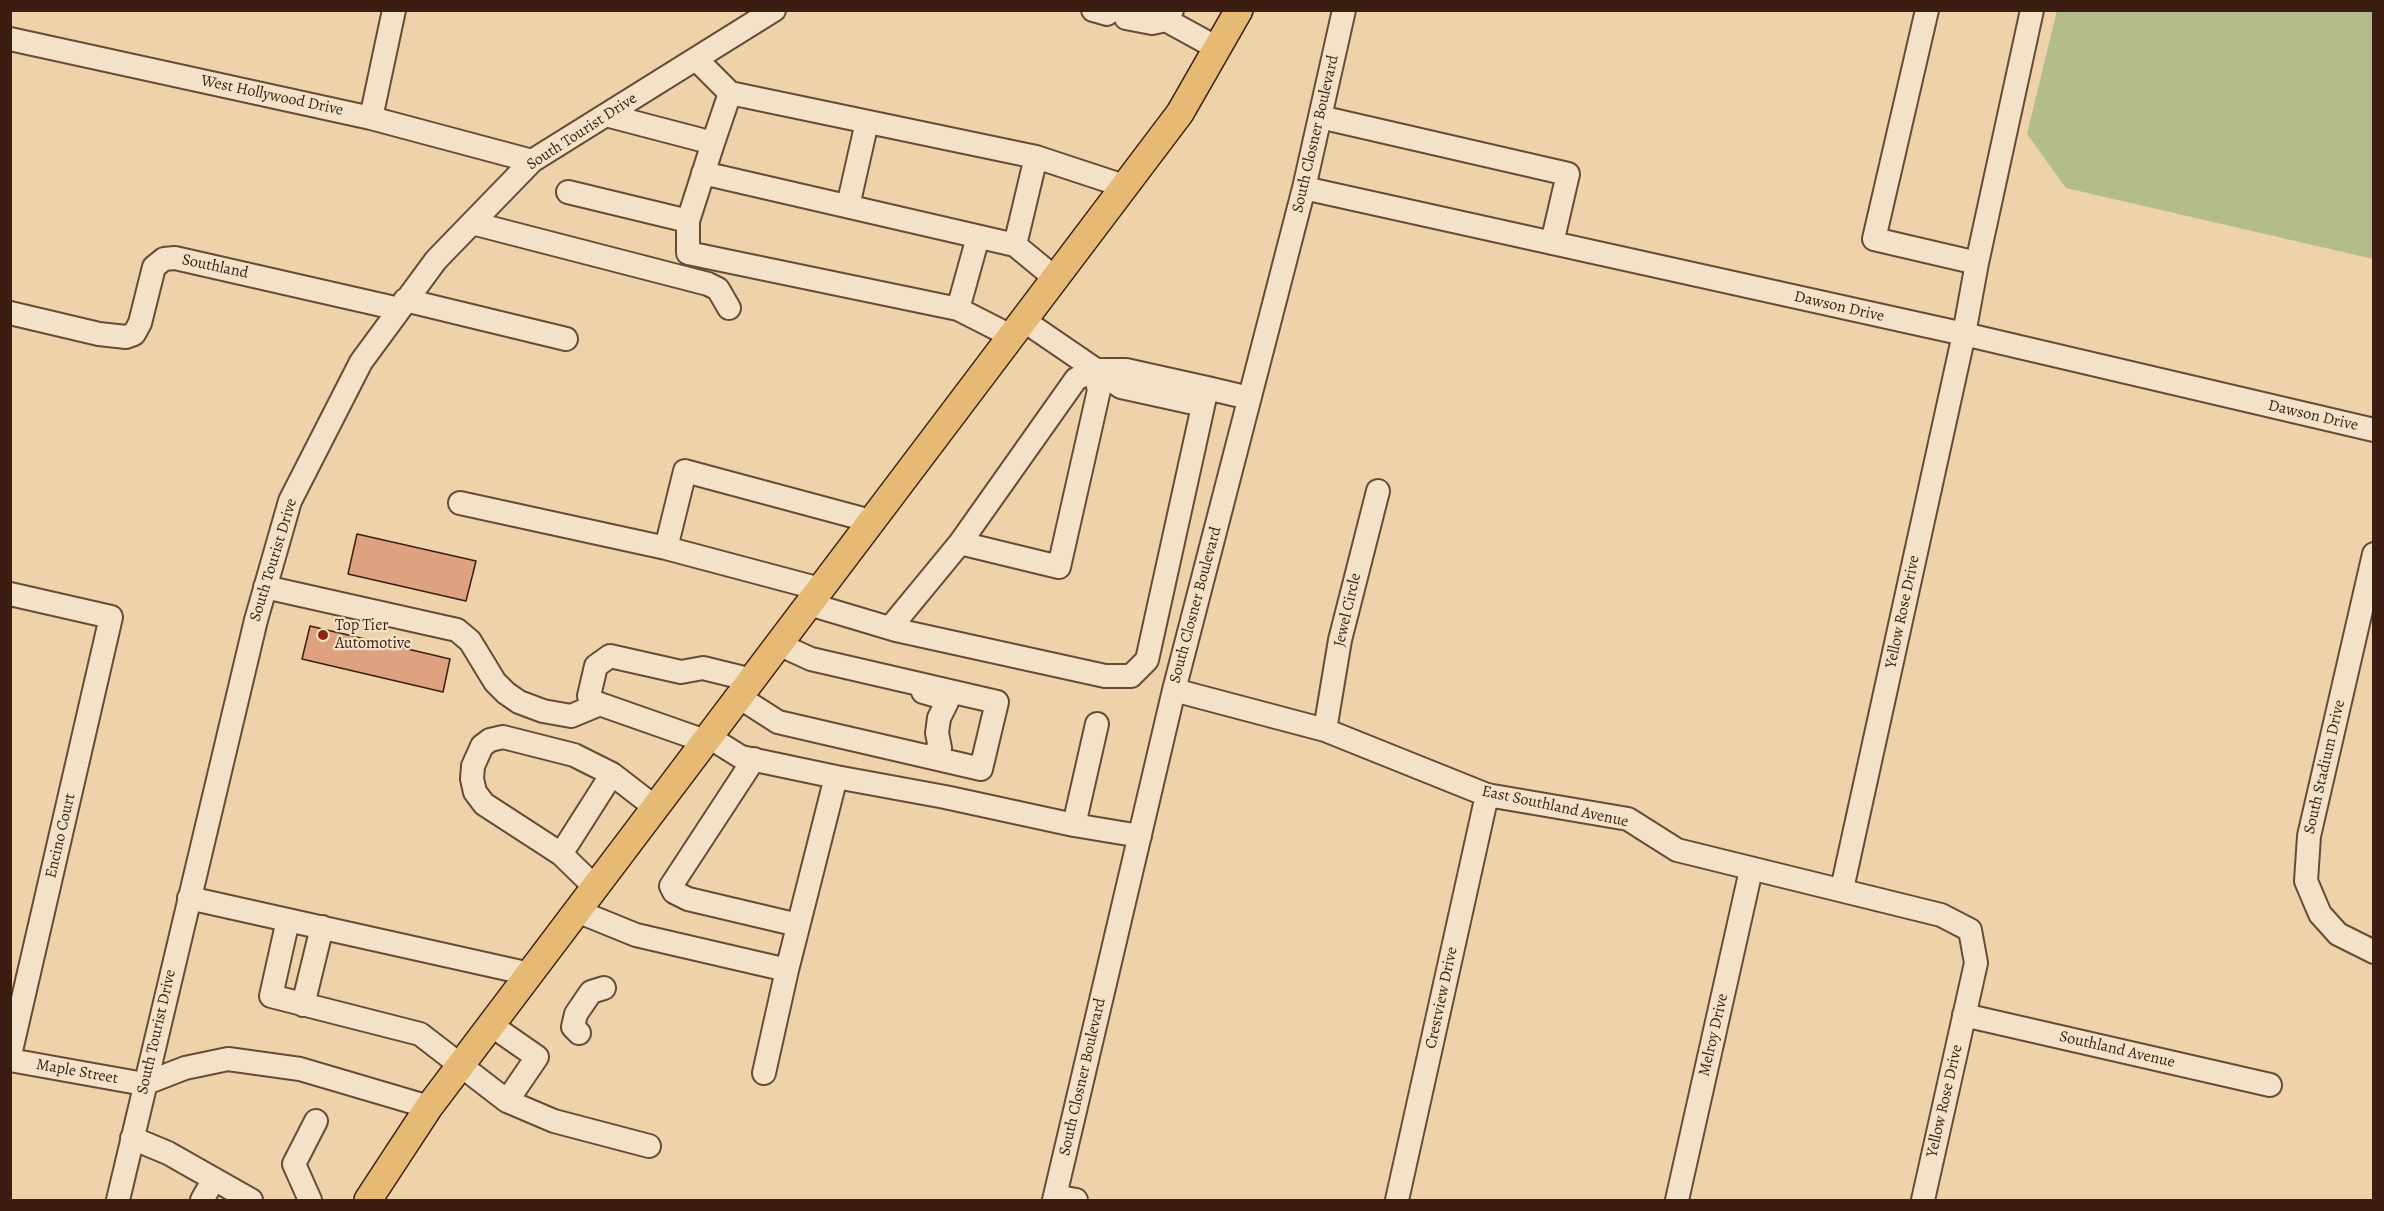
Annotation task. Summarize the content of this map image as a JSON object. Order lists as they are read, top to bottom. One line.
{"streets":{"street":["West Hollywood Drive","South Tourist Drive","South Closner Boulevard","Southland","Dawson Drive","Jewel Circle","Yellow Rose Drive","South Stadium Drive","East Southland Avenue","Encino Court","Crestview Drive","Melroy Drive","Southland Avenue","Maple Street"]},"crossings":[["West Hollywood Drive","South Tourist Drive"],["South Tourist Drive","Southland"],["South Tourist Drive","Maple Street"],["South Closner Boulevard","Dawson Drive"],["South Closner Boulevard","East Southland Avenue"],["Dawson Drive","Yellow Rose Drive"],["Jewel Circle","East Southland Avenue"],["Yellow Rose Drive","East Southland Avenue"],["Yellow Rose Drive","Southland Avenue"],["East Southland Avenue","Crestview Drive"],["East Southland Avenue","Melroy Drive"]],"places":["Top Tier Automotive"]}
